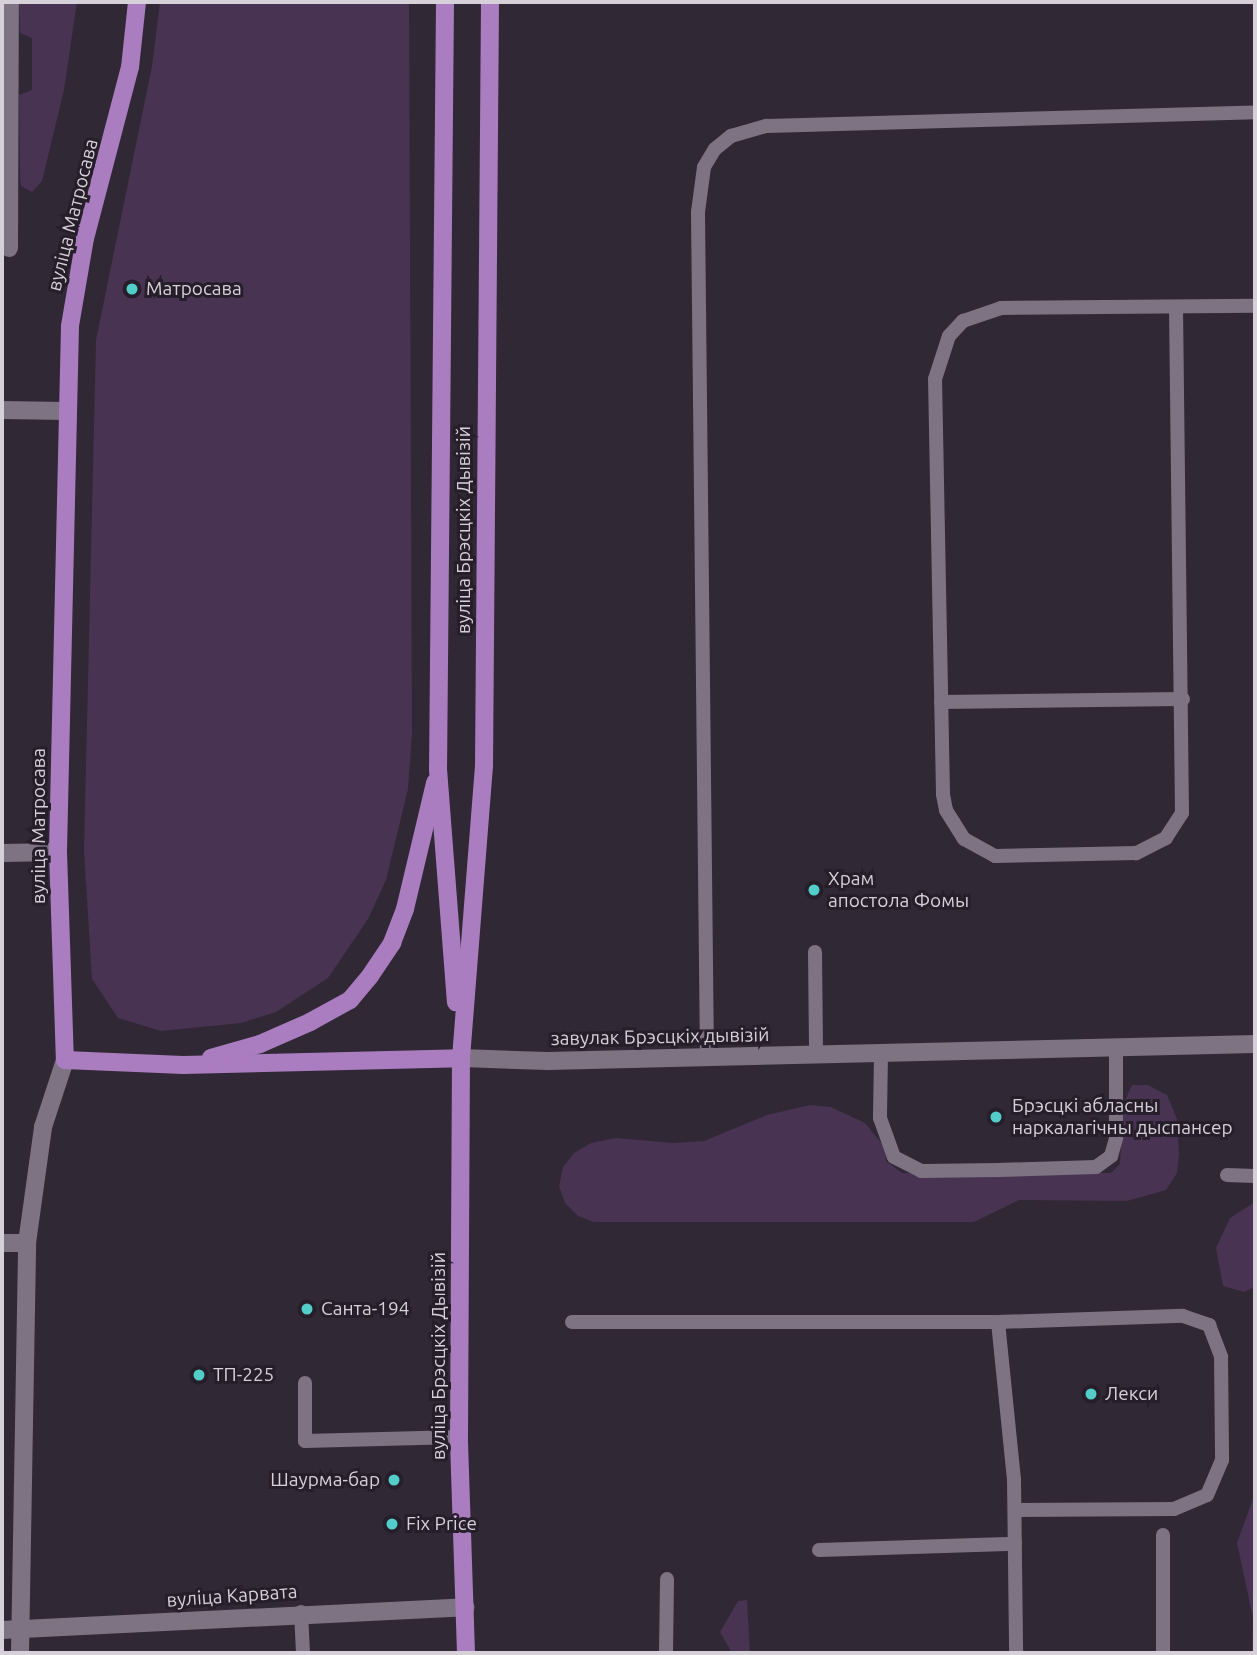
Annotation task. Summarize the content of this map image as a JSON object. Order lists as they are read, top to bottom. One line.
{"streets":{"main road":["вуліца Матросава","вуліца Брэсцкіх Дывізій","завулак Брэсцкіх дывізій"],"street":["вуліца Карвата"]},"crossings":[["вуліца Матросава","завулак Брэсцкіх дывізій"],["вуліца Матросава","вуліца Карвата"],["вуліца Брэсцкіх Дывізій","завулак Брэсцкіх дывізій"],["вуліца Брэсцкіх Дывізій","вуліца Карвата"]],"places":["Матросава","Храм апостола Фомы","Брэсцкі абласны наркалагічны дыспансер","Санта-194","ТП-225","Лекси","Шаурма-бар","Fix Price"]}
